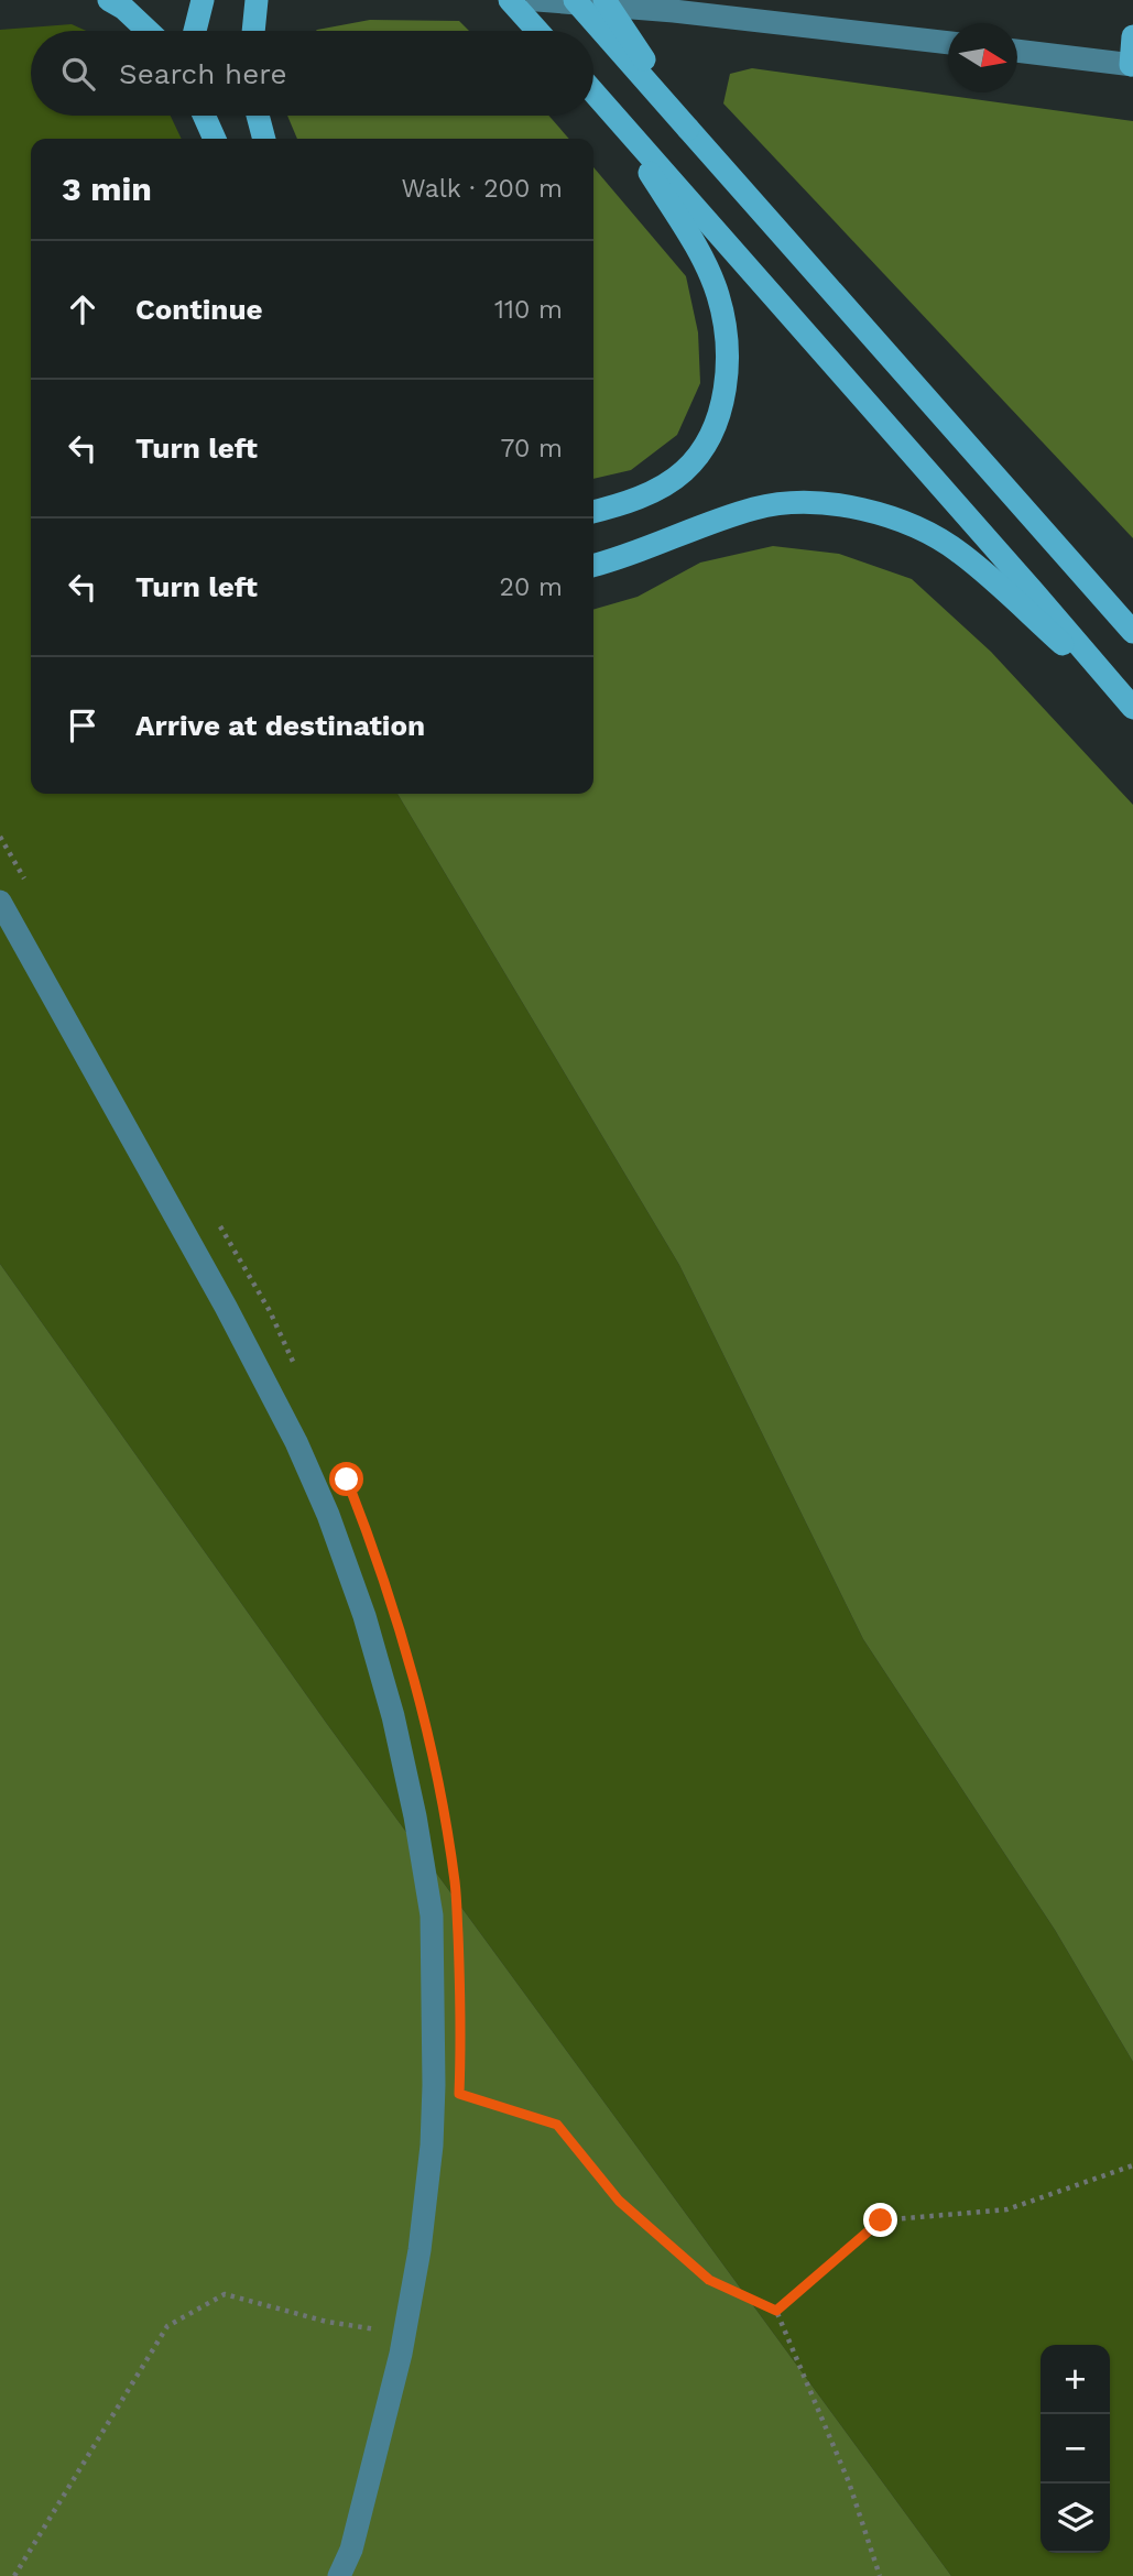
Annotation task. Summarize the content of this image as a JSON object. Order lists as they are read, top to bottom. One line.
{"north":"right","page":{"search":"Search here","heading":["3 min","Walk · 200 m"],"list":[["Continue","110 m"],["Turn left","70 m"],["Turn left","20 m"],"Arrive at destination"],"map_buttons":["+","−"]}}
